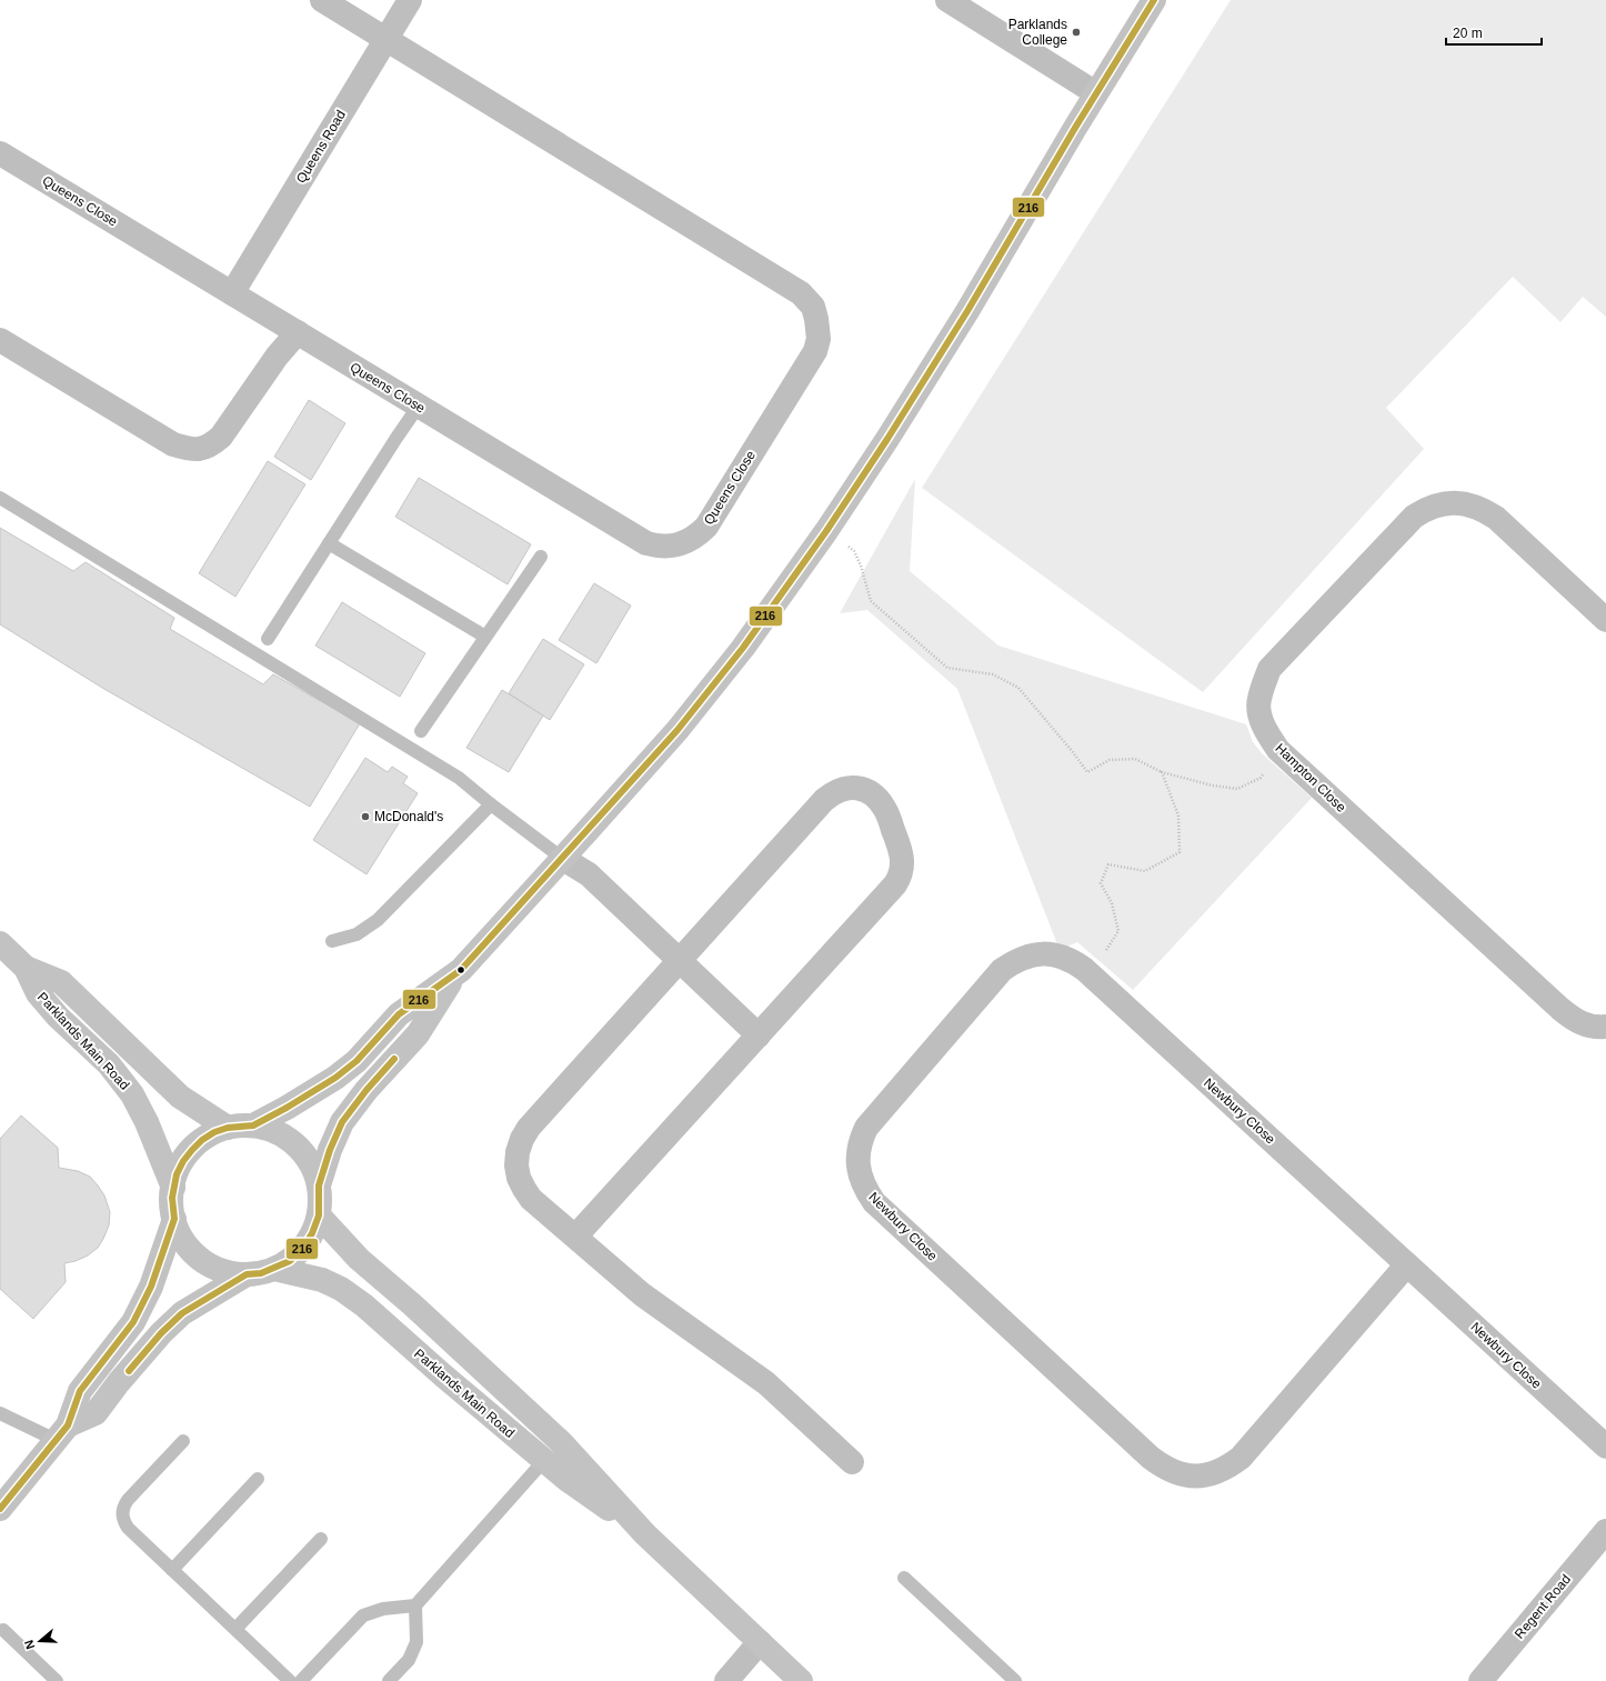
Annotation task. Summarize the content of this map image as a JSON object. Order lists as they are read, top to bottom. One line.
{"streets":{"street":["Queens Road","Queens Close","Hampton Close","Parklands Main Road","Newbury Close","Regent Road"]},"crossings":[["Queens Road","Queens Close"]],"places":["Parklands College","McDonald's"],"lines":["transit line 216"],"scale_bar":"20 m","north":"left"}
